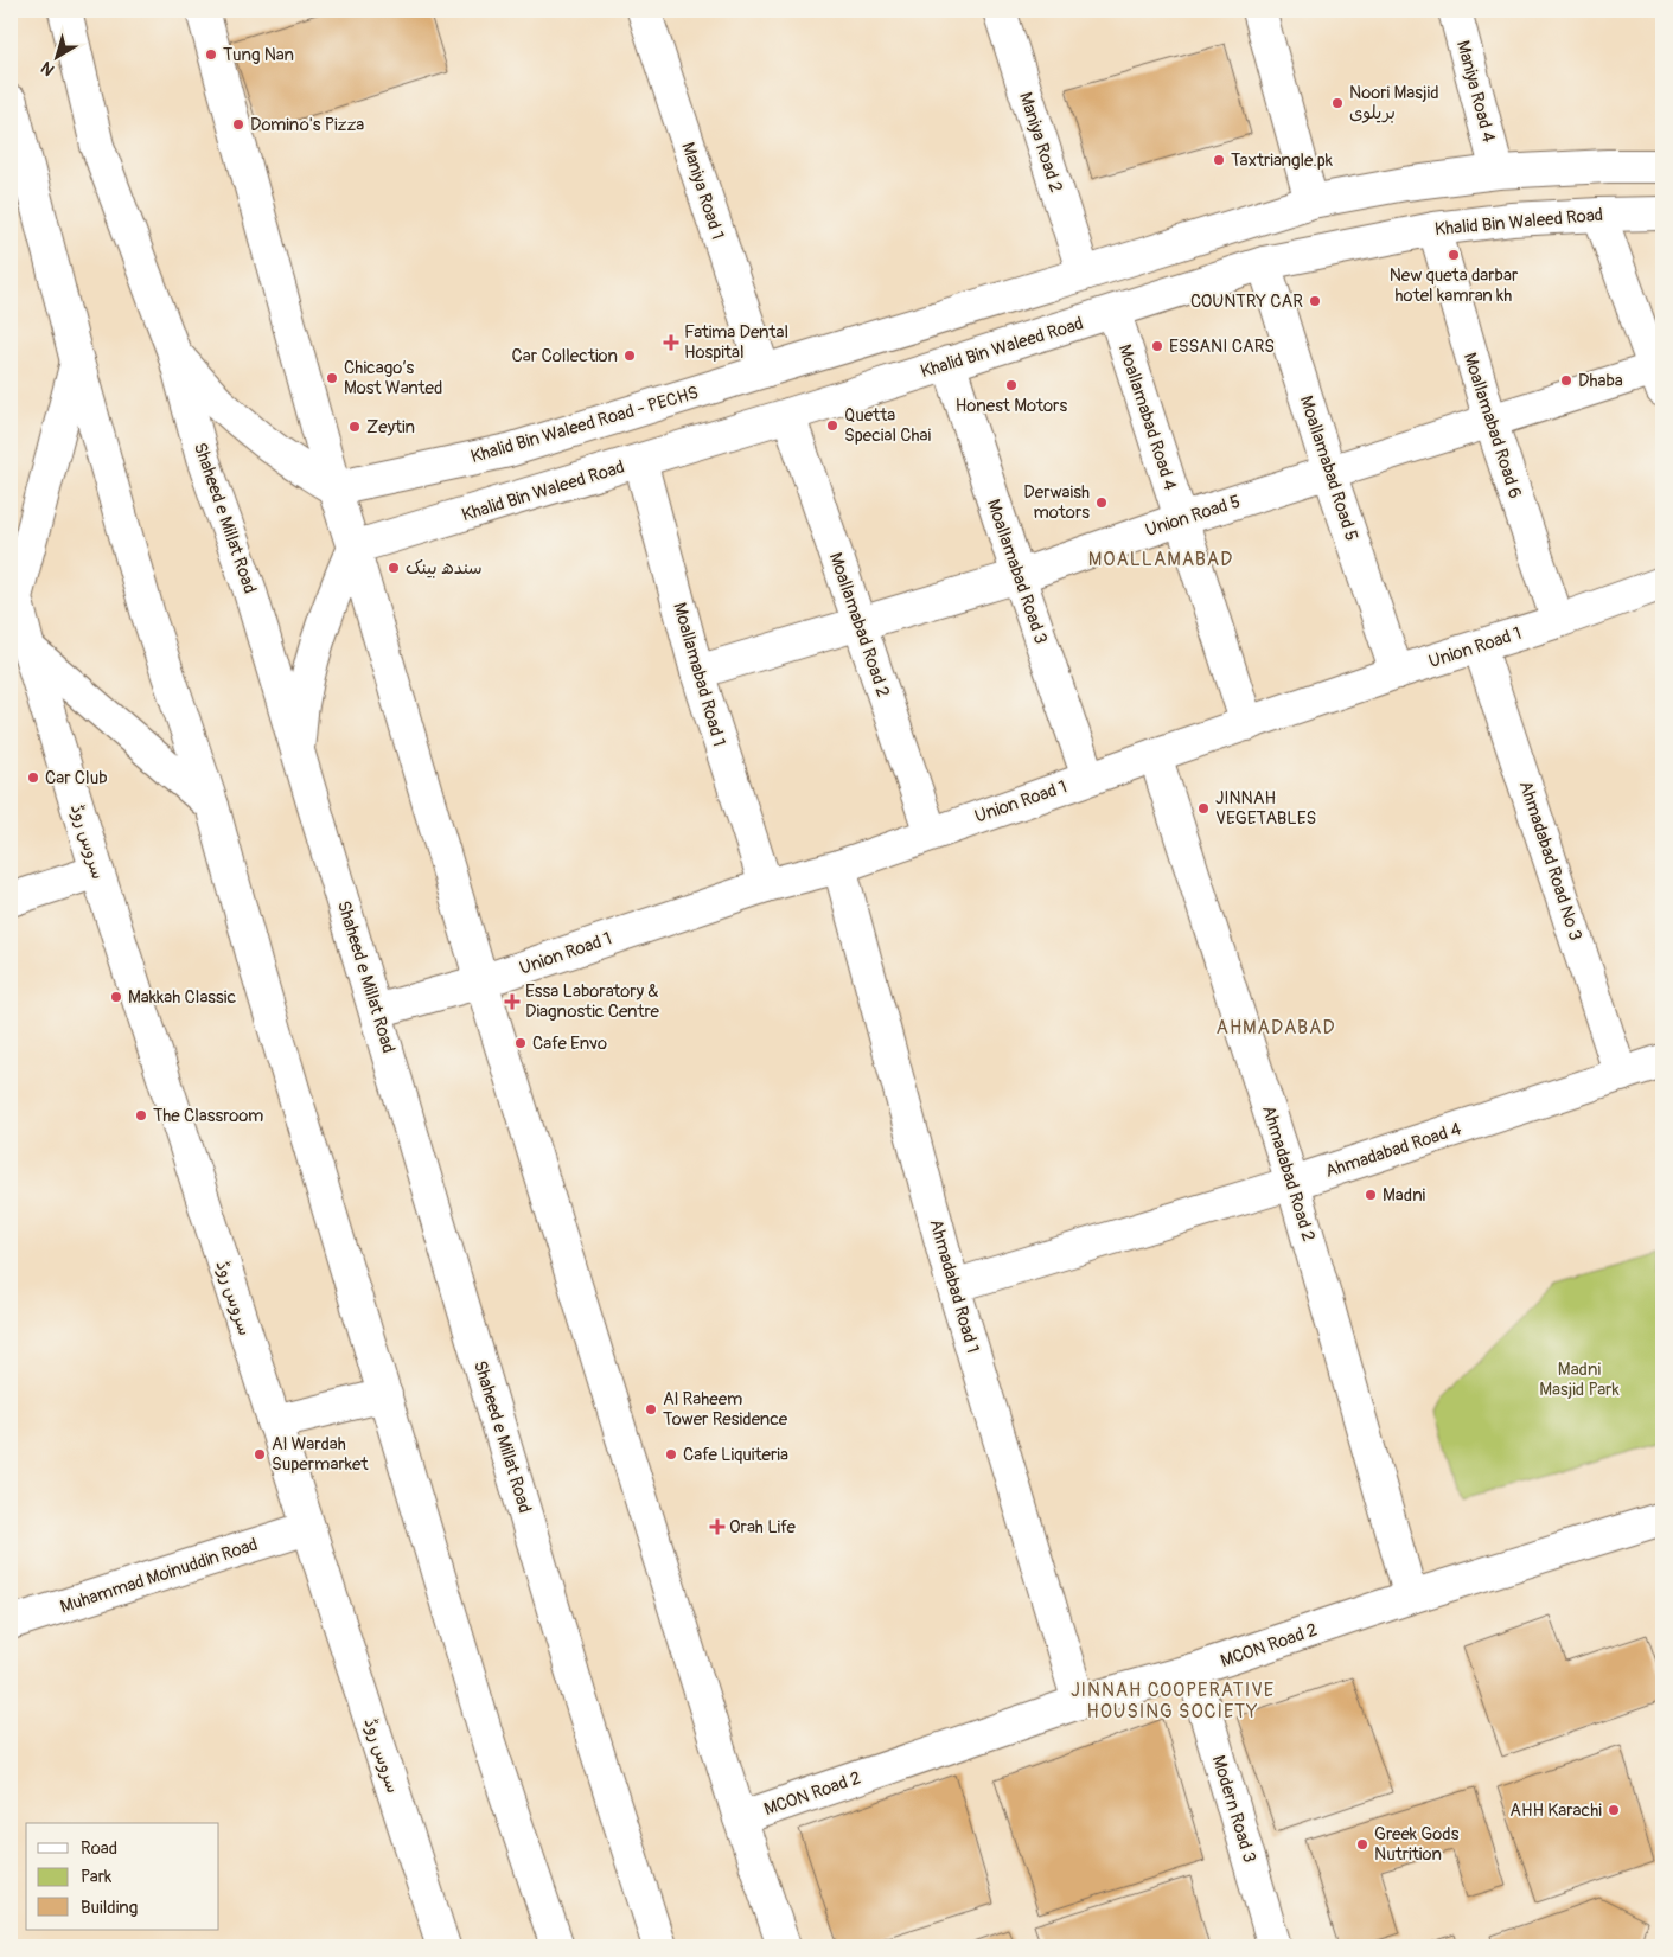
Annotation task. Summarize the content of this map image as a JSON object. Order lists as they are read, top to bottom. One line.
{"streets":{"street":["Maniya Road 4","Maniya Road 2","Maniya Road 1","Khalid Bin Waleed Road","Moallamabad Road 4","Khalid Bin Waleed Road - PECHS","Moallamabad Road 6","Moallamabad Road 5","Union Road 5","Shaheed e Millat Road","Moallamabad Road 3","Moallamabad Road 2","Union Road 1","Moallamabad Road 1","سروس روڈ","Ahmadabad Road No 3","Ahmadabad Road 4","Ahmadabad Road 2","Ahmadabad Road 1","Muhammad Moinuddin Road","MCON Road 2","Modern Road 3"]},"crossings":[["Maniya Road 1","Khalid Bin Waleed Road - PECHS"],["Khalid Bin Waleed Road","Moallamabad Road 4"],["Khalid Bin Waleed Road","Moallamabad Road 6"],["Khalid Bin Waleed Road","Moallamabad Road 5"],["Khalid Bin Waleed Road","Moallamabad Road 3"],["Khalid Bin Waleed Road","Moallamabad Road 2"],["Khalid Bin Waleed Road","Moallamabad Road 1"],["Moallamabad Road 4","Union Road 5"],["Moallamabad Road 4","Union Road 1"],["Moallamabad Road 6","Union Road 5"],["Moallamabad Road 6","Union Road 1"],["Moallamabad Road 5","Union Road 5"],["Moallamabad Road 5","Union Road 1"],["Union Road 5","Moallamabad Road 3"],["Union Road 5","Moallamabad Road 2"],["Union Road 5","Moallamabad Road 1"],["Shaheed e Millat Road","Union Road 1"],["Moallamabad Road 3","Union Road 1"],["Moallamabad Road 2","Union Road 1"],["Union Road 1","Moallamabad Road 1"],["Union Road 1","Ahmadabad Road No 3"],["Union Road 1","Ahmadabad Road 2"],["Union Road 1","Ahmadabad Road 1"],["سروس روڈ","Muhammad Moinuddin Road"],["Ahmadabad Road No 3","Ahmadabad Road 4"],["Ahmadabad Road 4","Ahmadabad Road 2"],["Ahmadabad Road 4","Ahmadabad Road 1"],["Ahmadabad Road 2","MCON Road 2"],["Ahmadabad Road 1","MCON Road 2"],["MCON Road 2","Modern Road 3"]],"districts":["MOALLAMABAD","AHMADABAD","JINNAH COOPERATIVE HOUSING SOCIETY"],"parks":["Madni Masjid Park"],"places":{"other":["Tung Nan","Noori Masjid بریلوی","Domino's Pizza","Taxtriangle.pk","New queta darbar hotel kamran kh","COUNTRY CAR","ESSANI CARS","Car Collection","Chicago’s Most Wanted","Dhaba","Honest Motors","Quetta Special Chai","Zeytin","Derwaish motors","سندھ بینک","Car Club","JINNAH VEGETABLES","Makkah Classic","Cafe Envo","The Classroom","Madni","Al Raheem Tower Residence","Al Wardah Supermarket","Cafe Liquiteria","AHH Karachi","Greek Gods Nutrition"],"health":["Fatima Dental Hospital","Essa Laboratory & Diagnostic Centre","Orah Life"]},"legend":["Road","Park","Building"],"north":"bottom left"}
